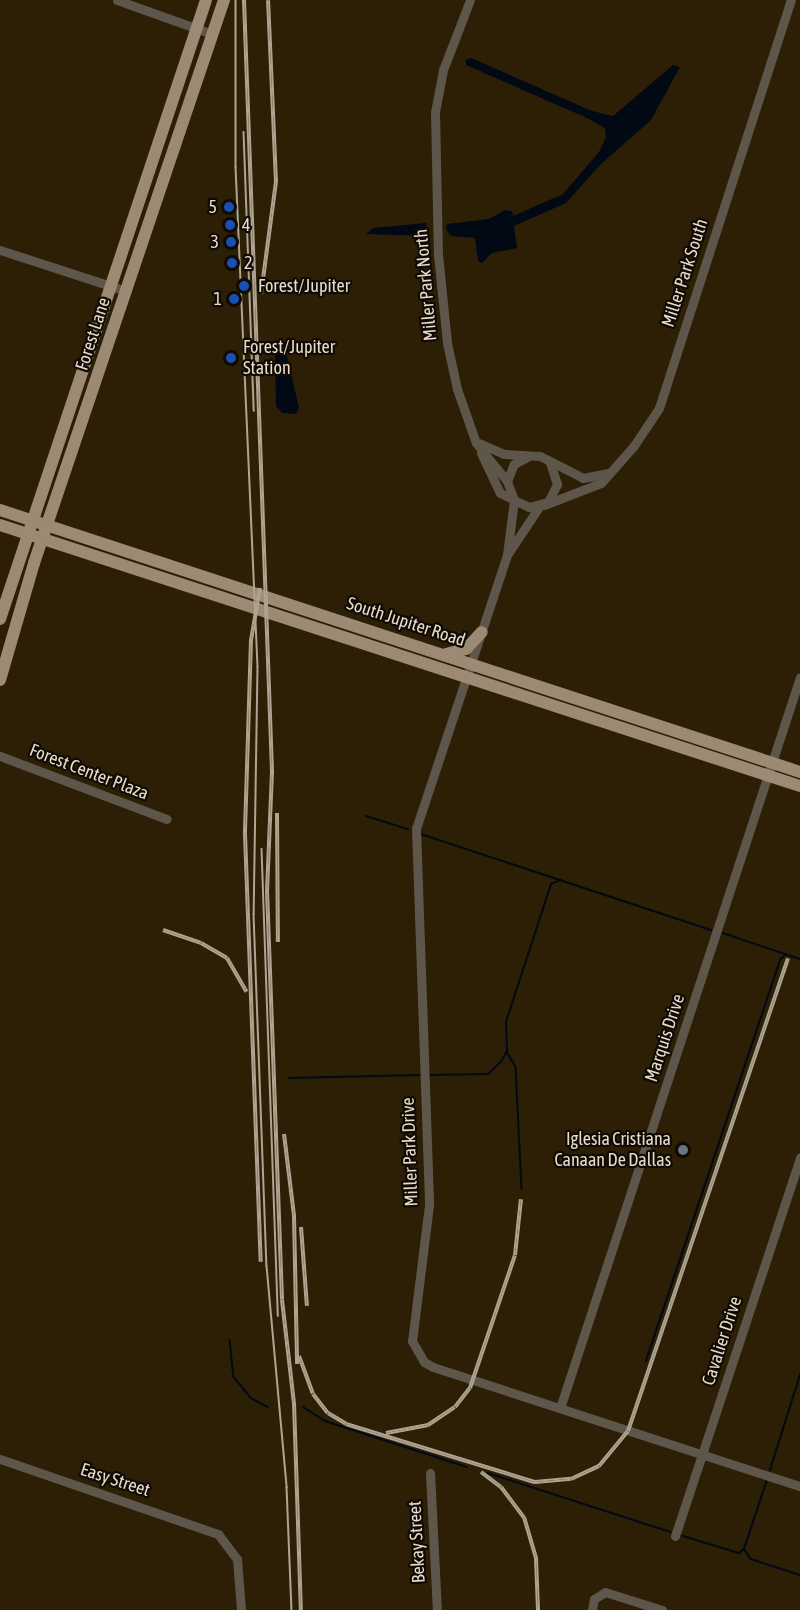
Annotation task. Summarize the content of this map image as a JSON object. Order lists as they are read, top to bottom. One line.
{"streets":{"main road":["Forest Lane","South Jupiter Road"],"street":["Miller Park South","Miller Park North","Forest Center Plaza","Marquis Drive","Miller Park Drive","Cavalier Drive","Easy Street","Bekay Street"]},"crossings":[["Miller Park South","Miller Park North"],["Miller Park North","Miller Park Drive"],["Forest Lane","South Jupiter Road"],["South Jupiter Road","Marquis Drive"],["South Jupiter Road","Miller Park Drive"],["Marquis Drive","Miller Park Drive"],["Miller Park Drive","Cavalier Drive"]],"places":["5","4","3","2","Forest/Jupiter","1","Forest/Jupiter Station","Iglesia Cristiana Canaan De Dallas"]}
